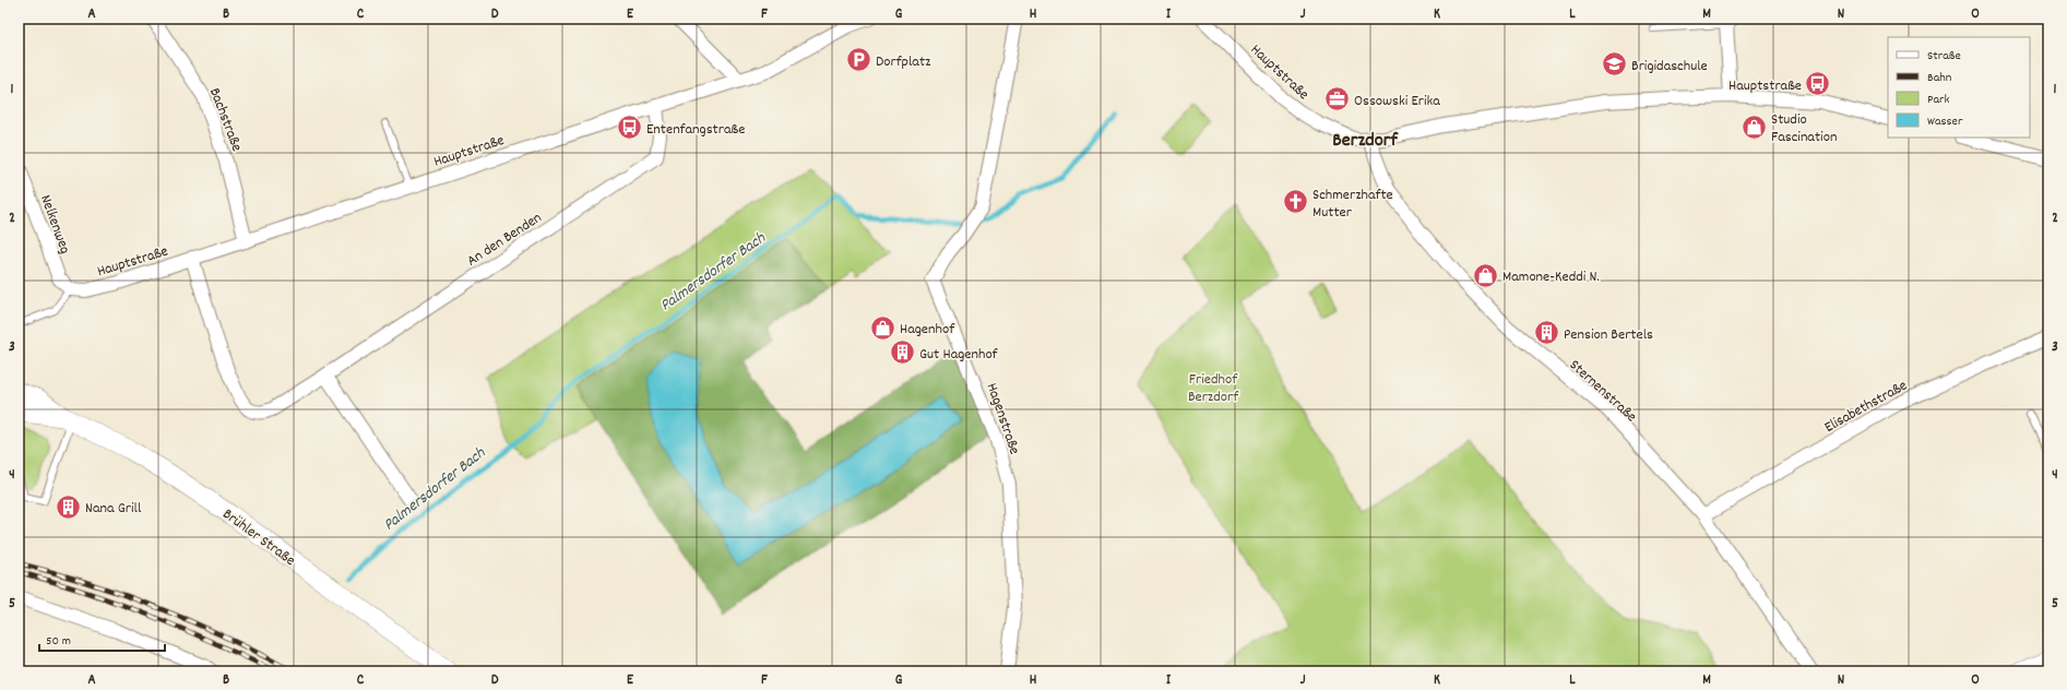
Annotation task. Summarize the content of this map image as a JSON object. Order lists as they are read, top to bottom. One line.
{"streets":{"main road":["Brühler Straße"],"street":["Hauptstraße","Bachstraße","Nelkenweg","An den Benden","Sternenstraße","Elisabethstraße","Hagenstraße"]},"crossings":[["Hauptstraße","Bachstraße"],["Hauptstraße","Nelkenweg"],["Hauptstraße","An den Benden"],["Hauptstraße","Sternenstraße"],["Sternenstraße","Elisabethstraße"]],"districts":["Berzdorf"],"water":["Palmersdorfer Bach"],"parks":["Friedhof Berzdorf"],"places":{"parking":["Dorfplatz"],"school or university":["Brigidaschule"],"bus stop":["Hauptstraße","Entenfangstraße"],"office":["Ossowski Erika"],"shop":["Studio Fascination","Mamone-Keddi N.","Hagenhof"],"church":["Schmerzhafte Mutter"],"building":["Pension Bertels","Gut Hagenhof","Nana Grill"]},"legend":["Straße","Bahn","Park","Wasser"],"scale_bar":"50 m","grid":{"columns":["A","B","C","D","E","F","G","H","I","J","K","L","M","N","O"],"rows":["1","2","3","4","5"]}}
